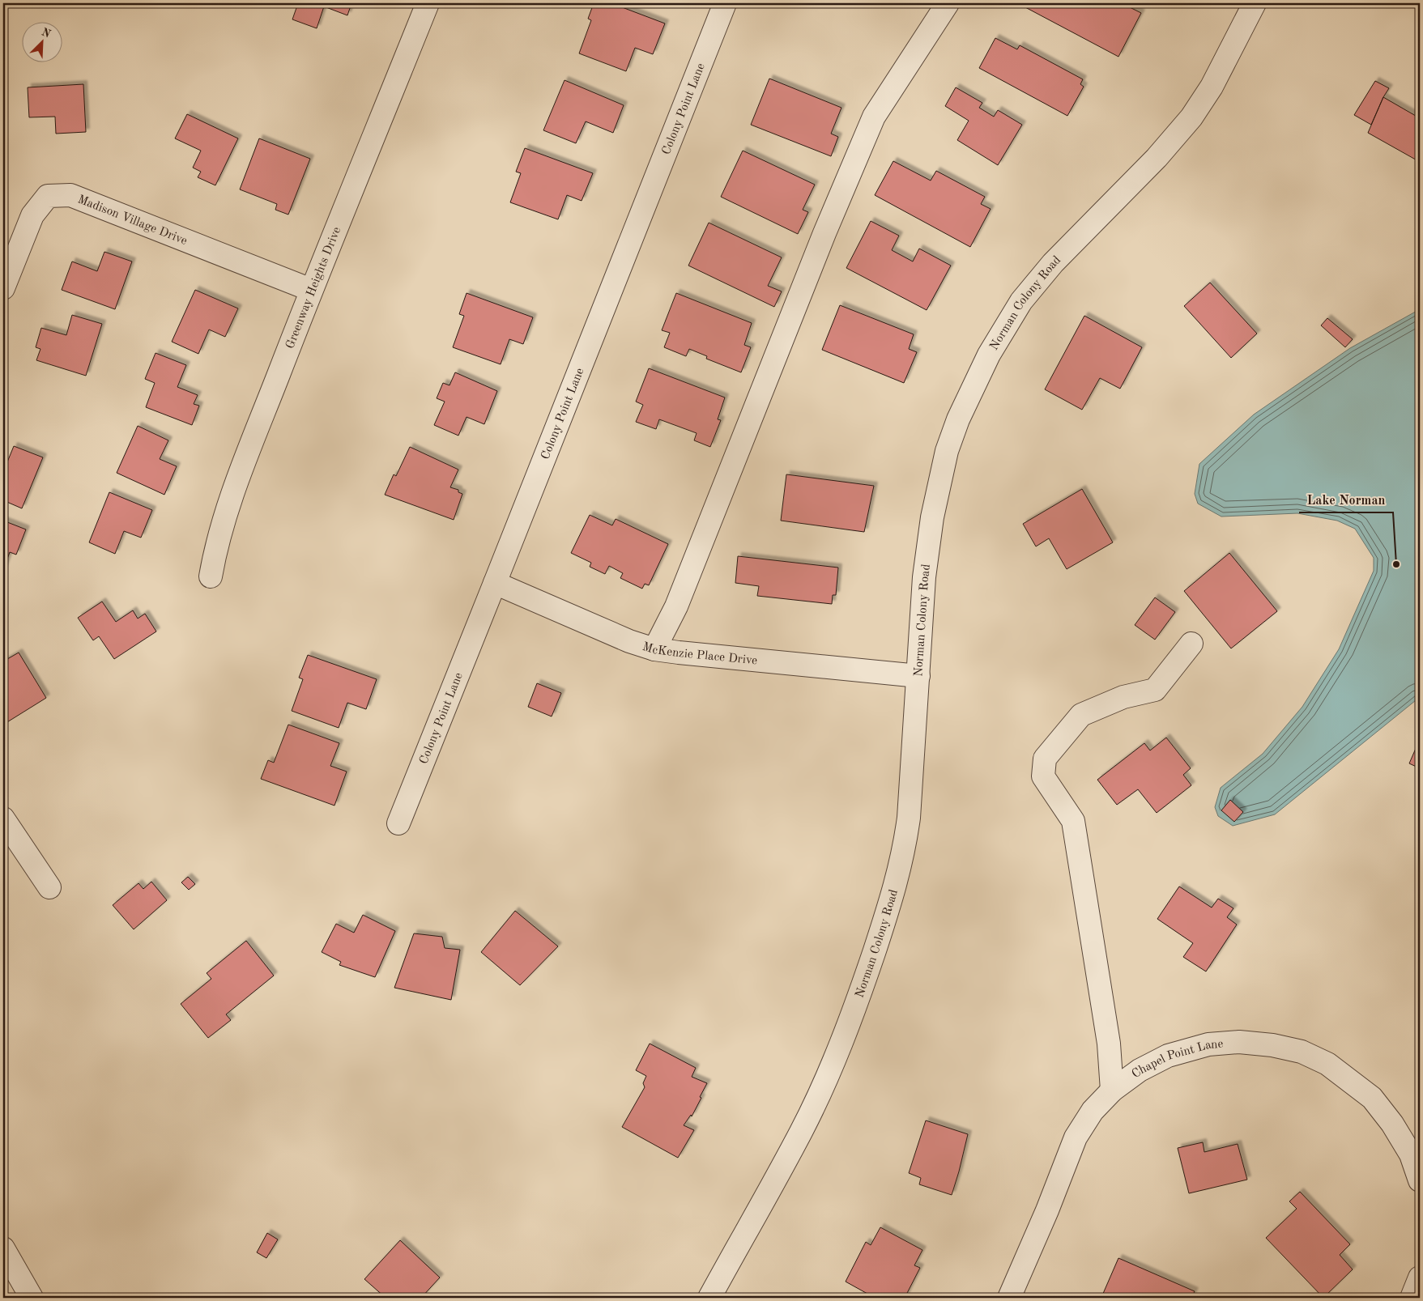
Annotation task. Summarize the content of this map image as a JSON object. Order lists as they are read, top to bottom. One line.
{"streets":{"street":["Colony Point Lane","Madison Village Drive","Greenway Heights Drive","Norman Colony Road","McKenzie Place Drive","Chapel Point Lane"]},"crossings":[["Colony Point Lane","McKenzie Place Drive"],["Madison Village Drive","Greenway Heights Drive"],["Norman Colony Road","McKenzie Place Drive"]],"places":["Lake Norman"],"north":"top right"}
